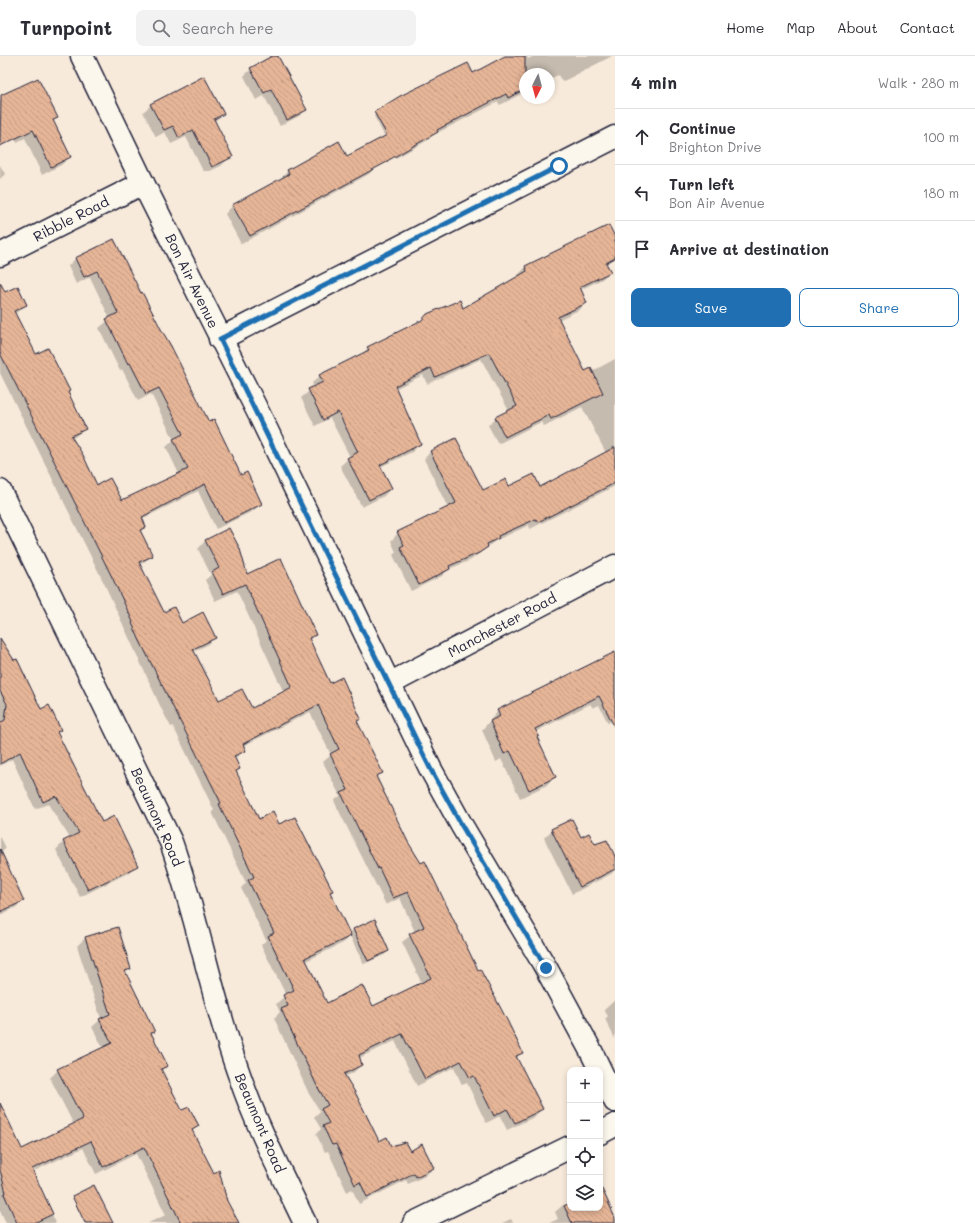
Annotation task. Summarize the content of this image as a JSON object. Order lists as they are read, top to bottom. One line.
{"streets":{"street":["Ribble Road","Bon Air Avenue","Manchester Road","Beaumont Road"]},"crossings":[["Ribble Road","Bon Air Avenue"],["Bon Air Avenue","Manchester Road"]],"north":"bottom","page":{"header":"Turnpoint","search":"Search here","nav":["Home","Map","About","Contact"],"heading":["4 min","Walk · 280 m"],"list":[["Continue","Brighton Drive","100 m"],["Turn left","Bon Air Avenue","180 m"],"Arrive at destination"],"buttons":["Save","Share"],"map_buttons":["+","−"]}}
